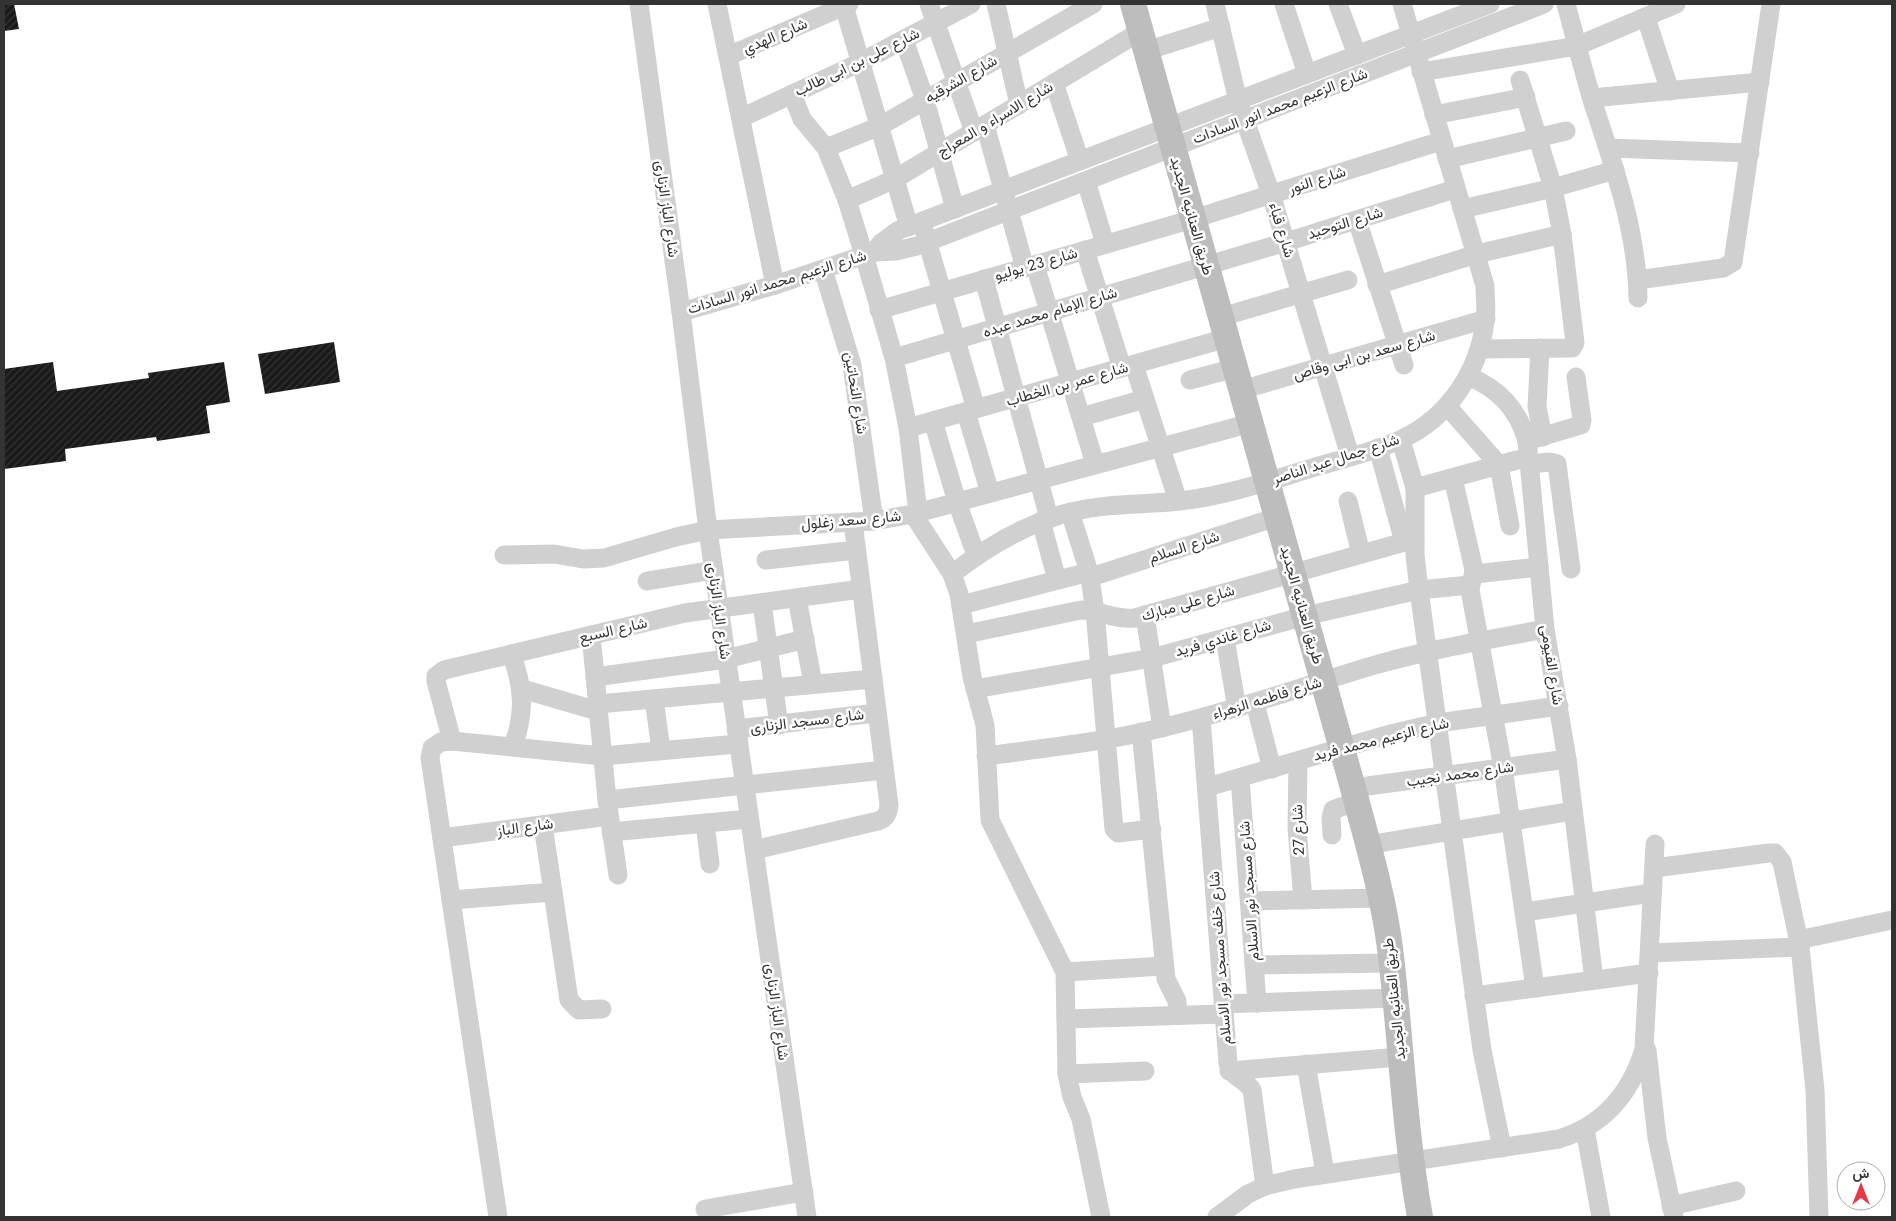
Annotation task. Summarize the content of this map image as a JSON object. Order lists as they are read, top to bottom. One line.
{"streets":{"street":["شارع الهدي","شارع على بن ابى طالب","شارع الشرقيه","شارع الزعيم محمد انور السادات","شارع الاسراء و المعراج","شارع النور","شارع الباز الزنارى","طريق العنانيه الجديد","شارع التوحيد","شارع قباء","شارع 23 يوليو","شارع الإمام محمد عبده","شارع سعد بن ابى وقاص","شارع عمر بن الخطاب","شارع النحاتين","شارع جمال عبد الناصر","شارع سعد زغلول","شارع السلام","شارع على مبارك","شارع السبع","شارع غاندي فريد","شارع الفيومى","شارع فاطمه الزهراء","شارع مسجد الزنارى","شارع الزعيم محمد فريد","شارع محمد نجيب","شارع الباز","شارع 27","شارع مسجد نور الاسلام","شارع خلف مسجد نور الاسلام"]},"crossings":[["شارع الزعيم محمد انور السادات","شارع الباز الزنارى"],["شارع الزعيم محمد انور السادات","طريق العنانيه الجديد"],["شارع الزعيم محمد انور السادات","شارع قباء"],["شارع الزعيم محمد انور السادات","شارع النحاتين"],["شارع الزعيم محمد انور السادات","شارع جمال عبد الناصر"],["شارع الاسراء و المعراج","طريق العنانيه الجديد"],["شارع الاسراء و المعراج","شارع قباء"],["شارع النور","طريق العنانيه الجديد"],["شارع النور","شارع قباء"],["شارع النور","شارع 23 يوليو"],["شارع النور","شارع جمال عبد الناصر"],["شارع الباز الزنارى","شارع سعد زغلول"],["شارع الباز الزنارى","شارع السبع"],["شارع الباز الزنارى","شارع مسجد الزنارى"],["شارع الباز الزنارى","شارع الباز"],["طريق العنانيه الجديد","شارع التوحيد"],["طريق العنانيه الجديد","شارع 23 يوليو"],["طريق العنانيه الجديد","شارع الإمام محمد عبده"],["طريق العنانيه الجديد","شارع سعد بن ابى وقاص"],["طريق العنانيه الجديد","شارع عمر بن الخطاب"],["طريق العنانيه الجديد","شارع جمال عبد الناصر"],["طريق العنانيه الجديد","شارع سعد زغلول"],["طريق العنانيه الجديد","شارع السلام"],["طريق العنانيه الجديد","شارع على مبارك"],["طريق العنانيه الجديد","شارع غاندي فريد"],["طريق العنانيه الجديد","شارع فاطمه الزهراء"],["طريق العنانيه الجديد","شارع الزعيم محمد فريد"],["طريق العنانيه الجديد","شارع محمد نجيب"],["شارع التوحيد","شارع قباء"],["شارع التوحيد","شارع الإمام محمد عبده"],["شارع التوحيد","شارع جمال عبد الناصر"],["شارع قباء","شارع سعد بن ابى وقاص"],["شارع قباء","شارع عمر بن الخطاب"],["شارع قباء","شارع جمال عبد الناصر"],["شارع سعد بن ابى وقاص","شارع جمال عبد الناصر"],["شارع النحاتين","شارع سعد زغلول"],["شارع جمال عبد الناصر","شارع الفيومى"],["شارع السبع","شارع مسجد الزنارى"],["شارع غاندي فريد","شارع الفيومى"],["شارع الفيومى","شارع فاطمه الزهراء"],["شارع الفيومى","شارع الزعيم محمد فريد"],["شارع الفيومى","شارع محمد نجيب"],["شارع فاطمه الزهراء","شارع خلف مسجد نور الاسلام"],["شارع الزعيم محمد فريد","شارع 27"],["شارع الزعيم محمد فريد","شارع مسجد نور الاسلام"],["شارع الزعيم محمد فريد","شارع خلف مسجد نور الاسلام"]],"north":"top"}
